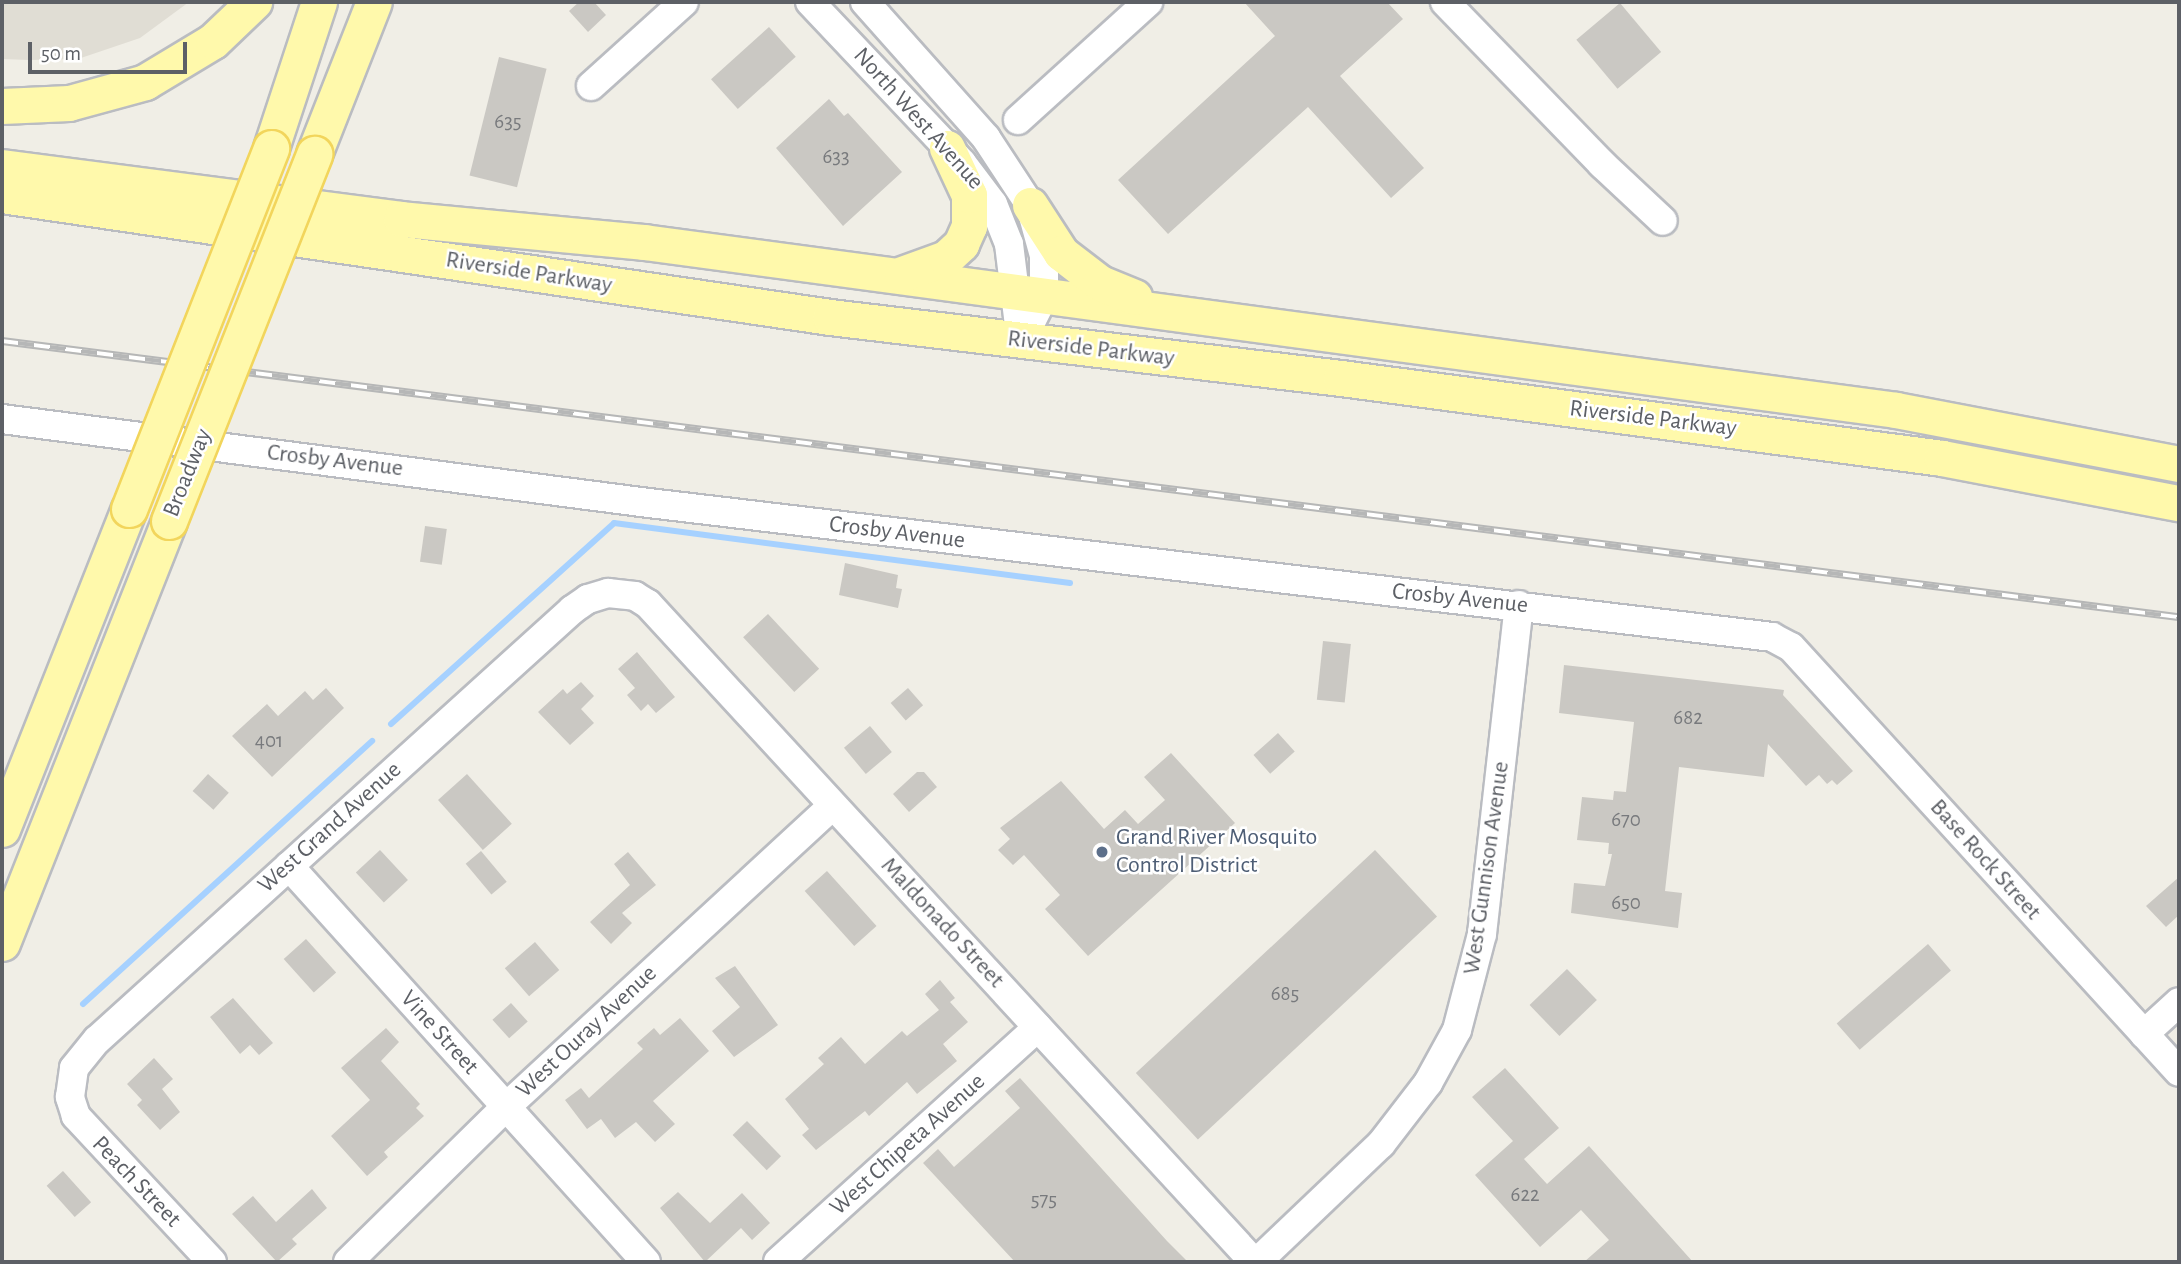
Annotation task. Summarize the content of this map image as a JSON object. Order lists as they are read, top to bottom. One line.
{"streets":{"main road":["Riverside Parkway","Broadway"],"street":["North West Avenue","Crosby Avenue","West Grand Avenue","Base Rock Street","West Gunnison Avenue","Maldonado Street","West Ouray Avenue","Vine Street","West Chipeta Avenue","Peach Street"]},"crossings":[["North West Avenue","Riverside Parkway"],["Crosby Avenue","Base Rock Street"],["Crosby Avenue","West Gunnison Avenue"],["West Grand Avenue","Maldonado Street"],["West Grand Avenue","Vine Street"],["West Grand Avenue","Peach Street"],["West Gunnison Avenue","Maldonado Street"],["Maldonado Street","West Ouray Avenue"],["Maldonado Street","West Chipeta Avenue"],["West Ouray Avenue","Vine Street"]],"places":["Grand River Mosquito Control District"],"house_numbers":["635","633","682","401","670","650","685","622","575"],"scale_bar":"50 m"}
